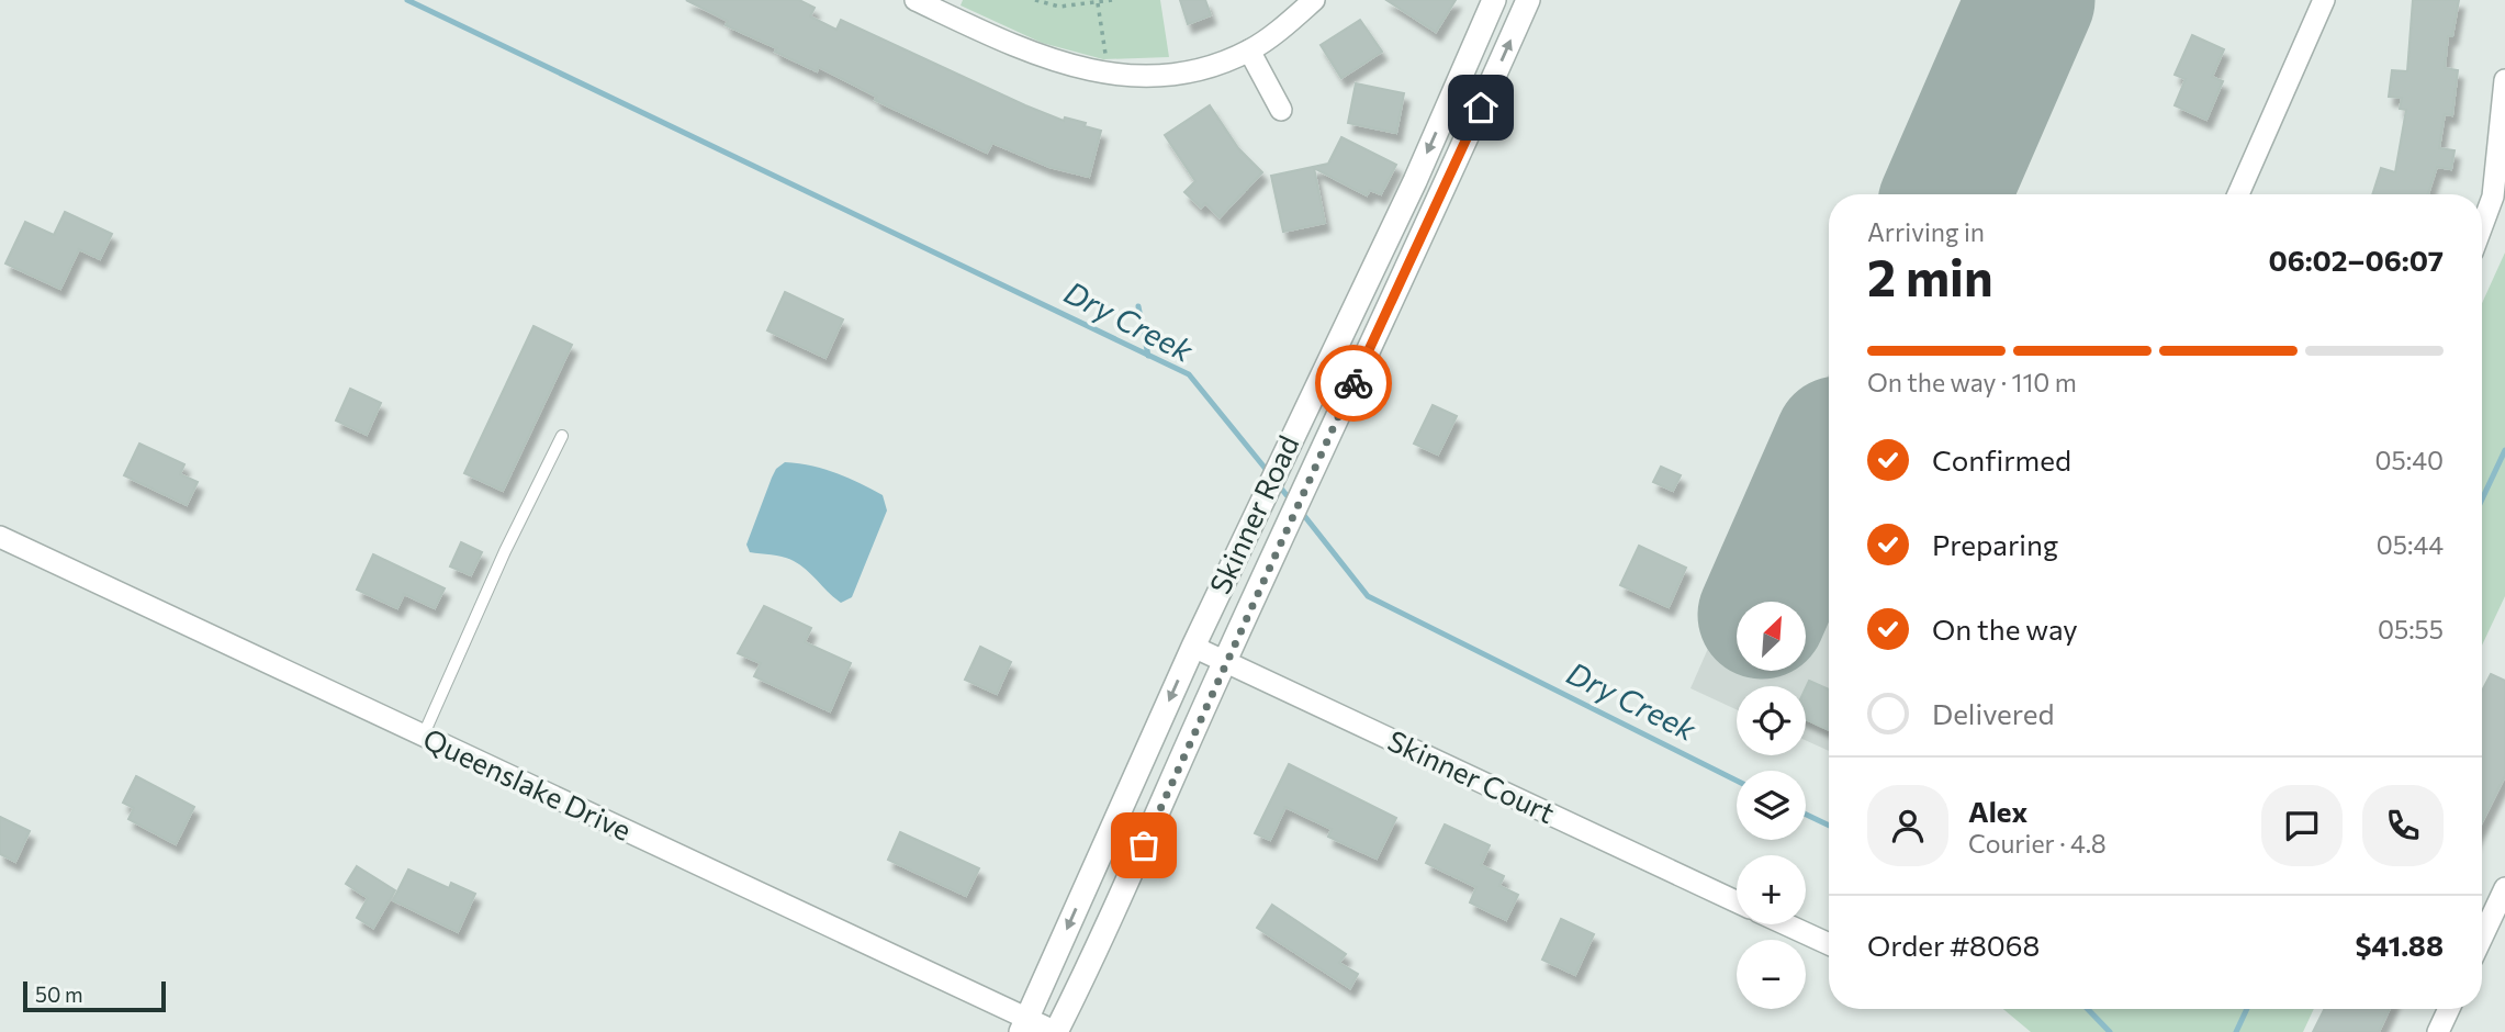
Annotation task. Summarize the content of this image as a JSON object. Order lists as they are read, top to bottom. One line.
{"streets":{"street":["Skinner Road","Skinner Court","Queenslake Drive"]},"crossings":[["Skinner Road","Skinner Court"],["Skinner Road","Queenslake Drive"]],"water":["Dry Creek"],"scale_bar":"50 m","north":"top right","page":{"heading":["2 min","Arriving in","06:02–06:07"],"panel":["Alex","Courier · 4.8","Order #8068","$41.88"],"bar":"On the way · 110 m","list":[["Confirmed","05:40"],["Preparing","05:44"],["On the way","05:55"],"Delivered"],"map_buttons":["+","−"],"scale":"50 m"}}
